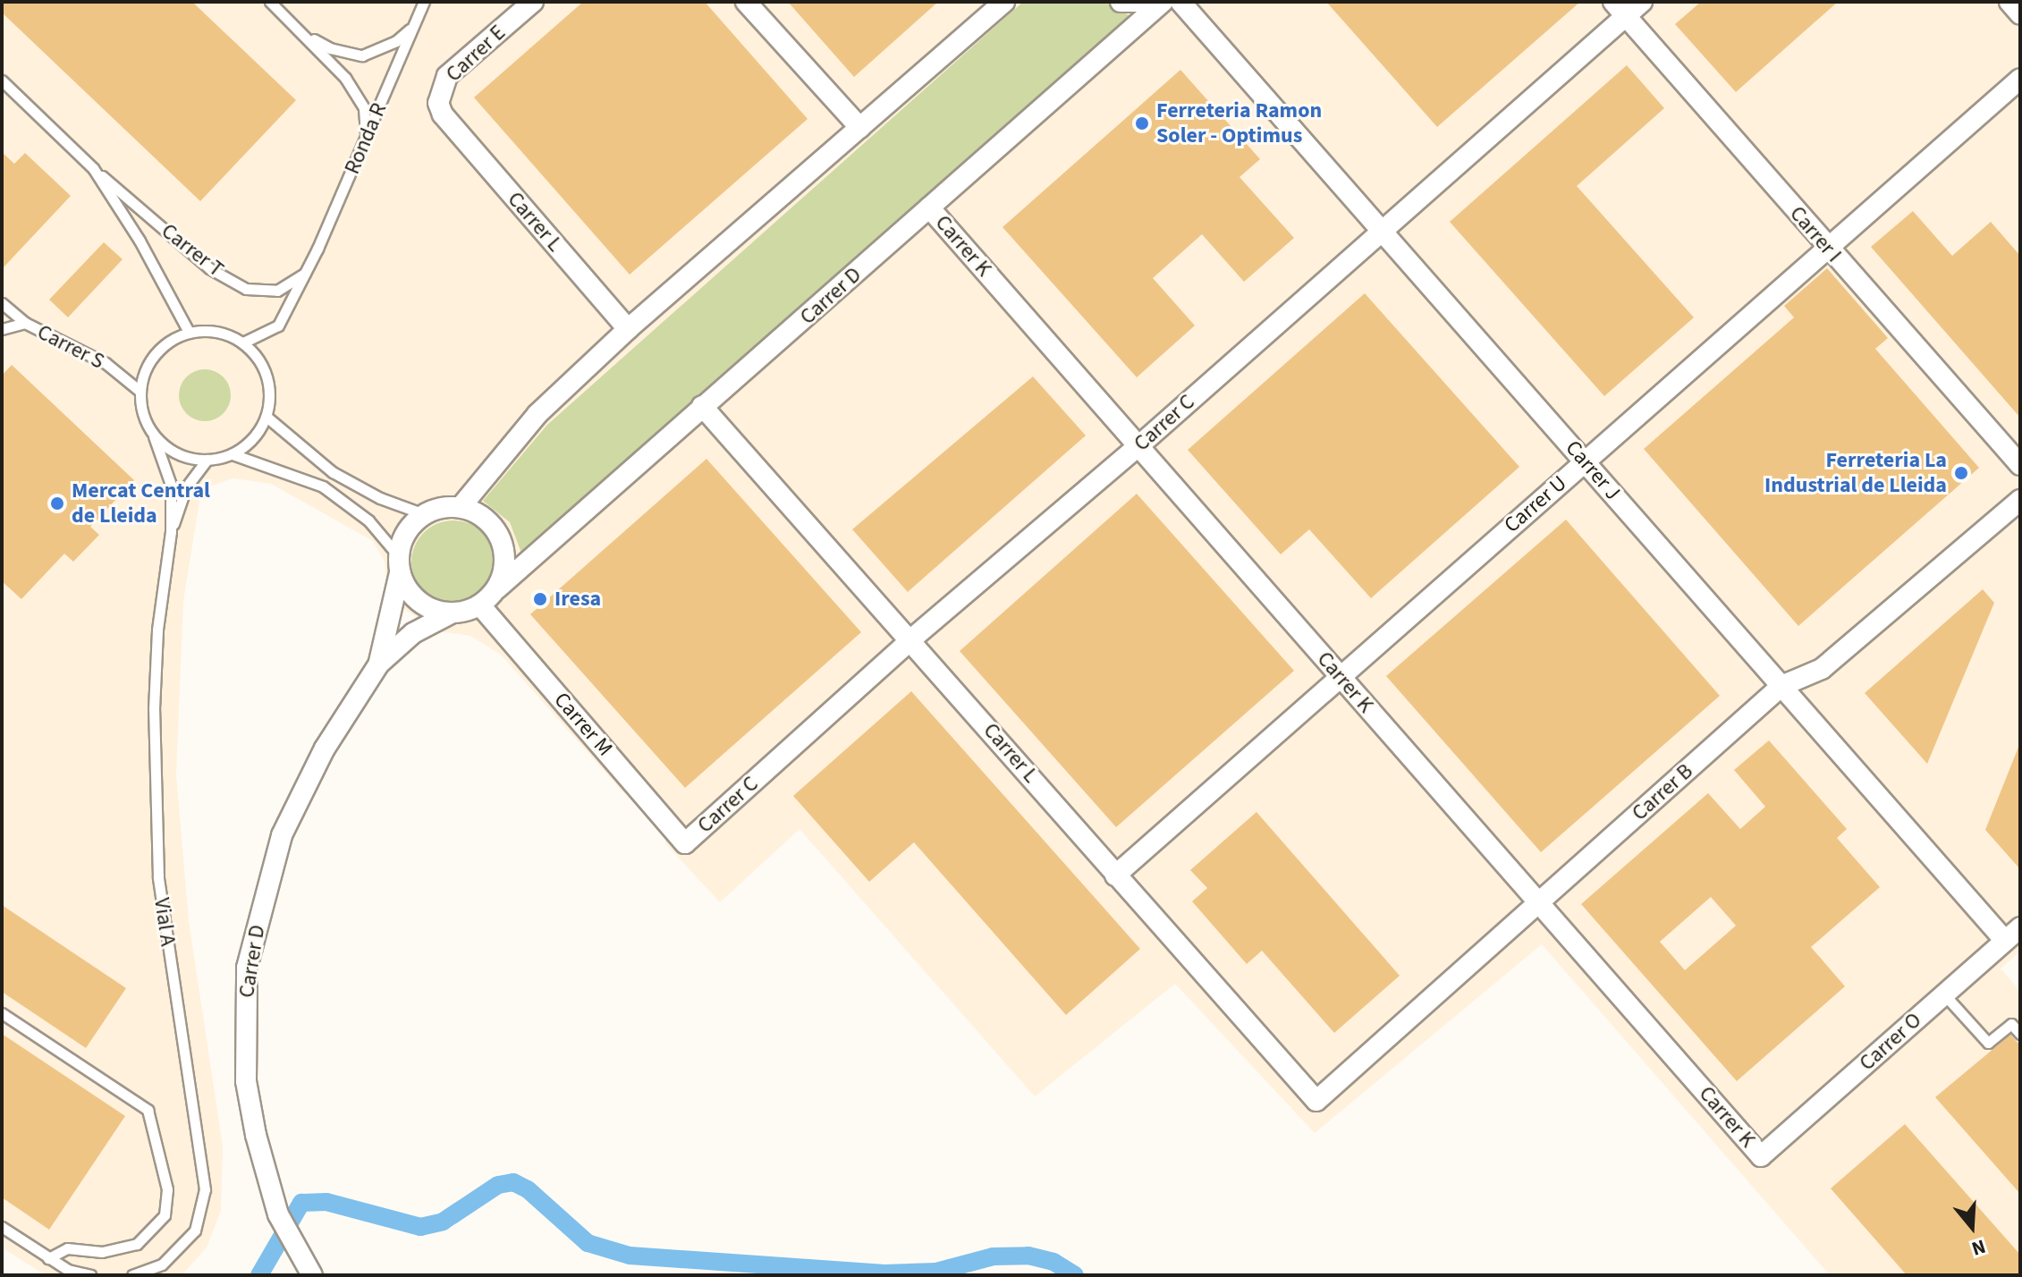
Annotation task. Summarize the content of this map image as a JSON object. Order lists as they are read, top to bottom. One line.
{"streets":{"street":["Carrer E","Carrer L","Carrer I","Carrer K","Carrer D","Carrer C","Carrer J","Carrer U","Carrer M","Carrer B","Carrer O"],"lane":["Ronda R","Carrer T","Carrer S","Vial A"]},"crossings":[["Carrer E","Carrer L"],["Ronda R","Carrer T"],["Ronda R","Carrer S"],["Ronda R","Vial A"],["Carrer L","Carrer D"],["Carrer L","Carrer C"],["Carrer L","Carrer U"],["Carrer L","Carrer B"],["Carrer I","Carrer C"],["Carrer I","Carrer U"],["Carrer K","Carrer D"],["Carrer K","Carrer C"],["Carrer K","Carrer U"],["Carrer K","Carrer B"],["Carrer K","Carrer O"],["Carrer T","Carrer S"],["Carrer T","Vial A"],["Carrer D","Carrer M"],["Carrer S","Vial A"],["Carrer C","Carrer J"],["Carrer C","Carrer M"],["Carrer J","Carrer U"],["Carrer J","Carrer B"],["Carrer J","Carrer O"]],"places":["Ferreteria Ramon Soler - Optimus","Ferreteria La Industrial de Lleida","Mercat Central de Lleida","Iresa"],"north":"bottom"}
